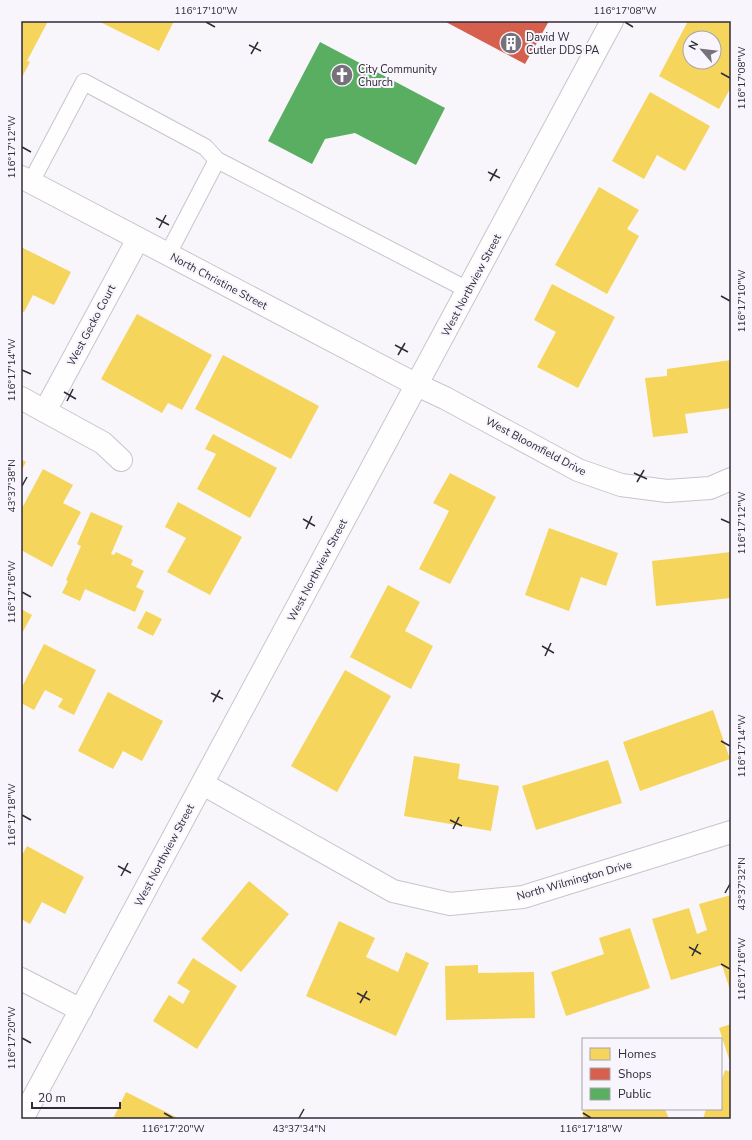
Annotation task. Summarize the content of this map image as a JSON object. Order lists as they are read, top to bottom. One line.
{"streets":{"street":["North Christine Street","West Northview Street","West Gecko Court","West Bloomfield Drive","North Wilmington Drive"]},"crossings":[["North Christine Street","West Northview Street"],["North Christine Street","West Gecko Court"],["North Christine Street","West Bloomfield Drive"],["West Northview Street","West Bloomfield Drive"],["West Northview Street","North Wilmington Drive"]],"places":{"building":["David W Cutler DDS PA"],"church":["City Community Church"]},"legend":["Homes","Shops","Public"],"scale_bar":"20 m","north":"top left","coordinates":["116°17'10\"W","116°17'08\"W","116°17'12\"W","116°17'14\"W","43°37'38\"N","116°17'16\"W","116°17'18\"W","43°37'32\"N","116°17'20\"W","43°37'34\"N"]}
